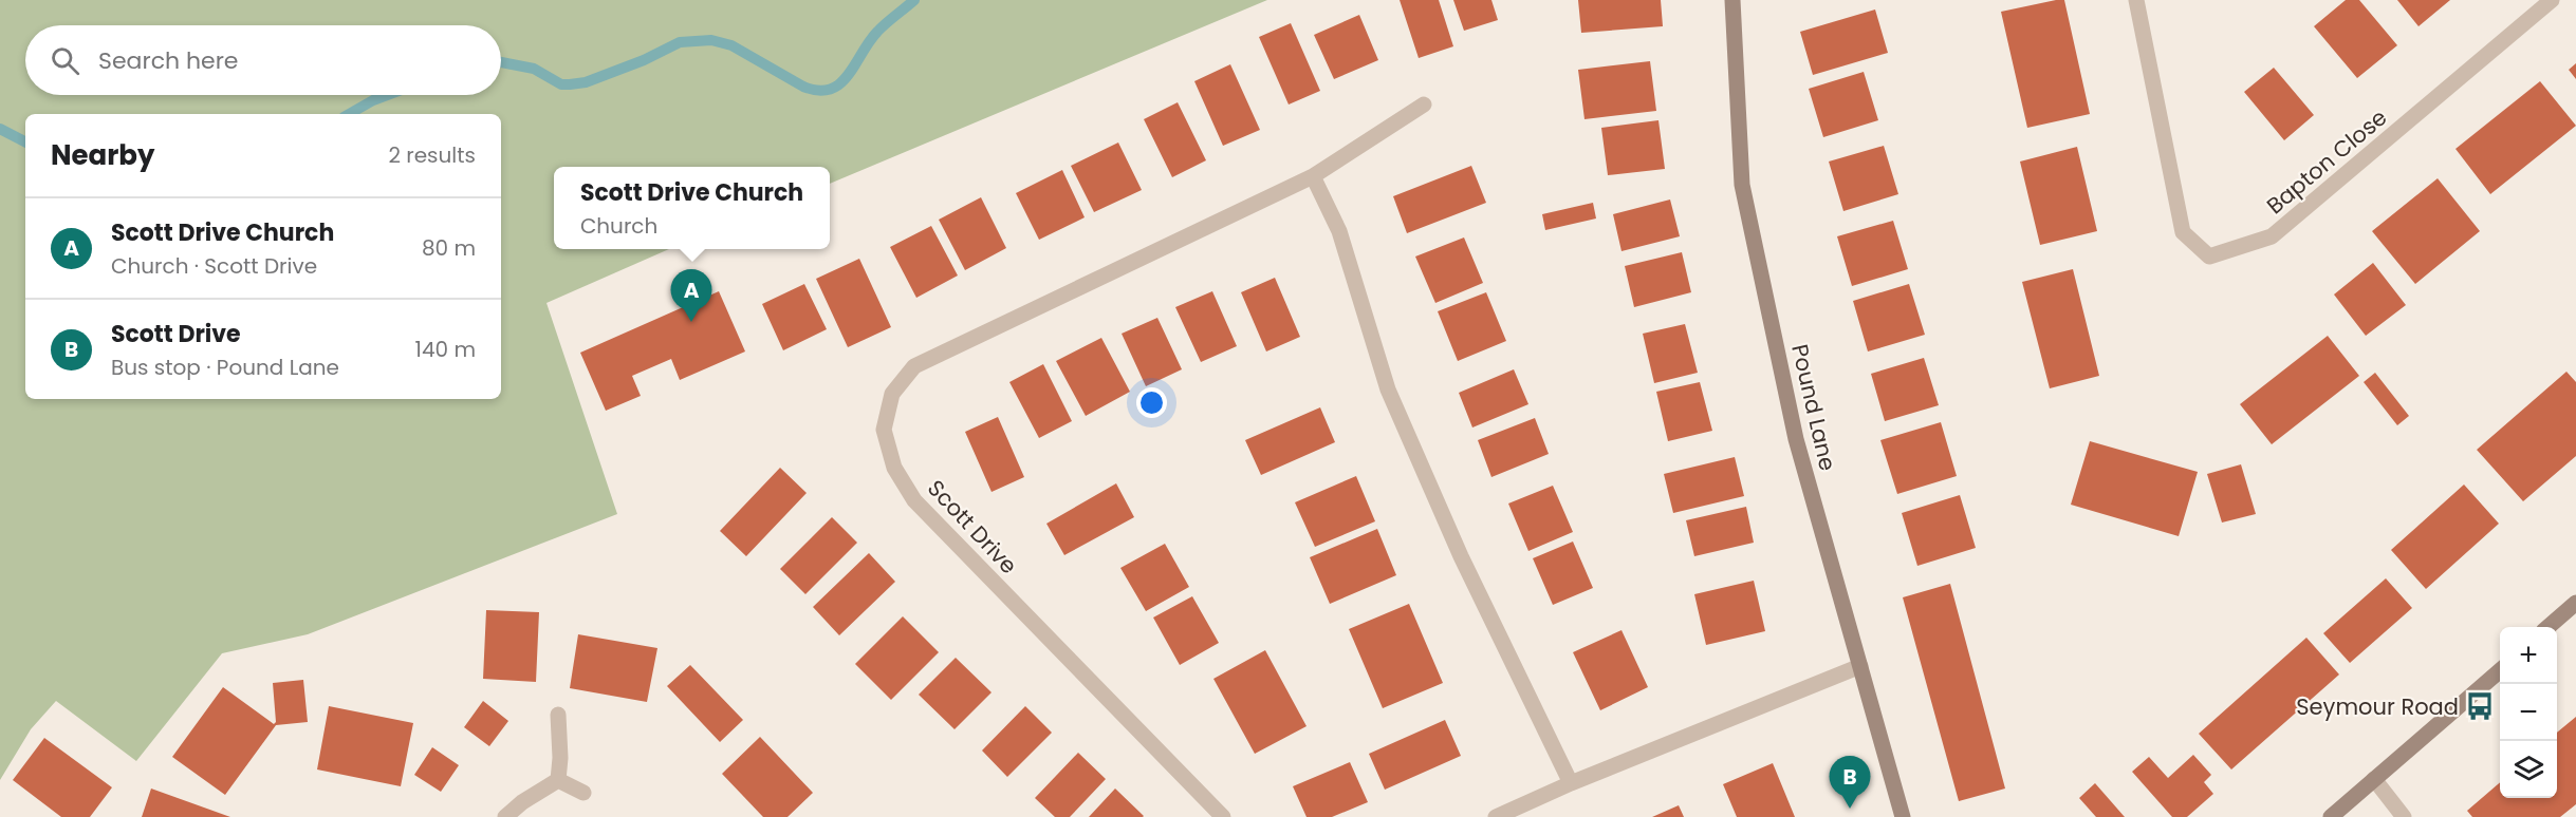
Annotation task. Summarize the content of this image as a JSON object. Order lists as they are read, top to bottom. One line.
{"streets":{"street":["Bapton Close","Pound Lane","Scott Drive"]},"places":{"bus stop":["Seymour Road"]},"page":{"search":"Search here","heading":["Nearby","2 results"],"popup":["Scott Drive Church","Church"],"list":[{"mark":"A","name":"Scott Drive Church","note":"Church · Scott Drive","value":"80 m"},{"mark":"B","name":"Scott Drive","note":"Bus stop · Pound Lane","value":"140 m"}],"pins":["A","B"],"map_buttons":["+","−"]}}
